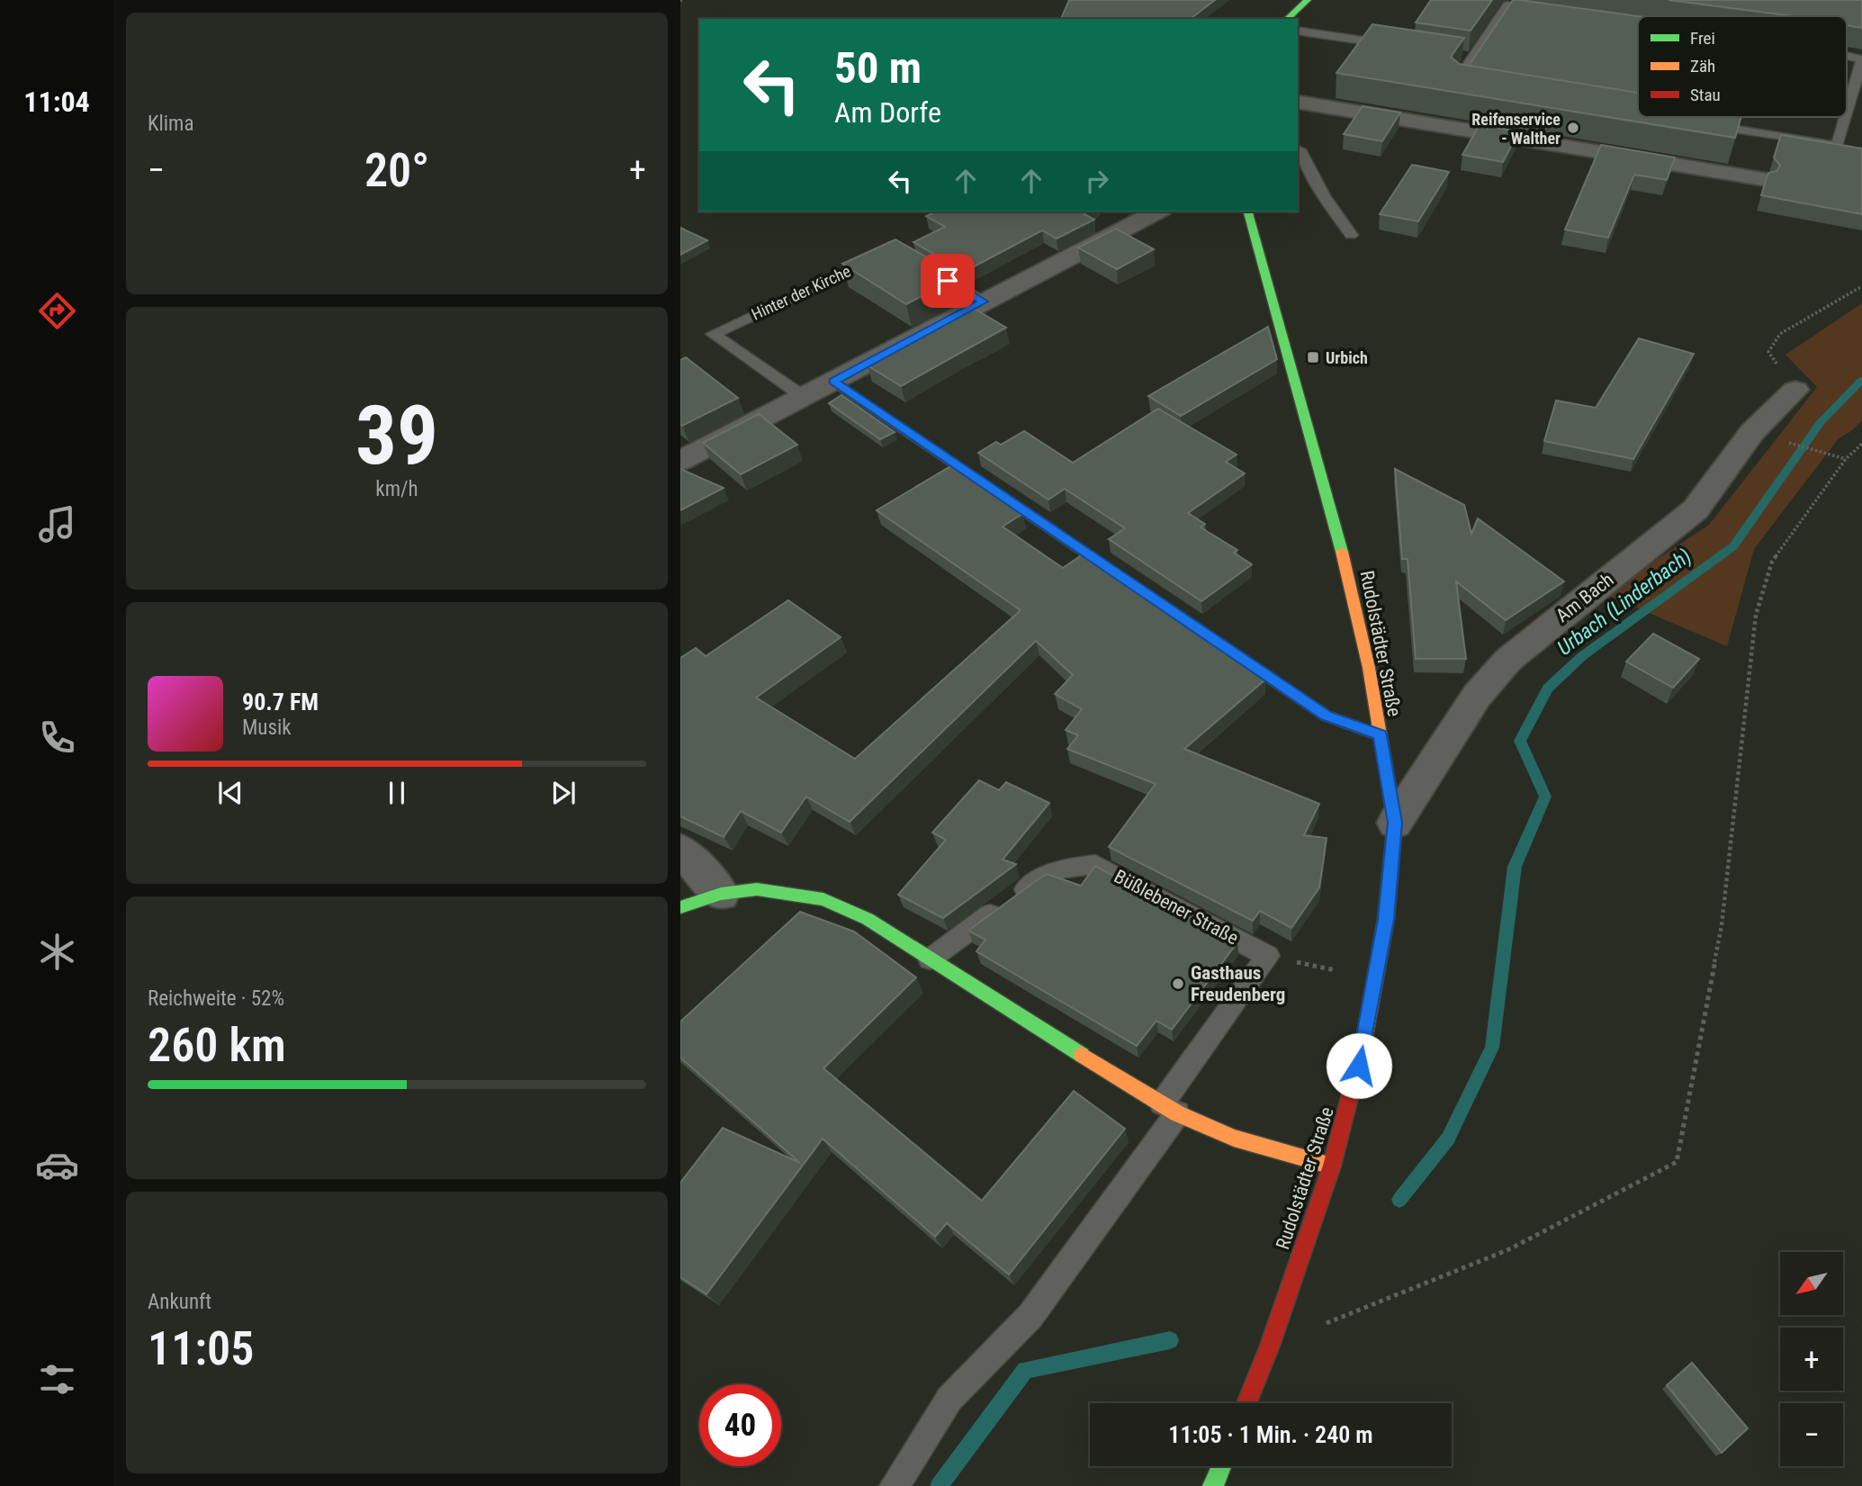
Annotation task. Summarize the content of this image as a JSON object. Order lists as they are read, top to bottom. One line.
{"streets":{"street":["Am Bach","Rudolstädter Straße"],"lane":["Hinter der Kirche","Büßlebener Straße"]},"crossings":[["Am Bach","Rudolstädter Straße"]],"water":["Urbach (Linderbach)"],"places":{"other":["Reifenservice - Walther","Gasthaus Freudenberg"],"transit":["Urbich"]},"legend":["Frei","Zäh","Stau"],"north":"bottom left","page":{"tabs":"11:04","tile":["Klima",["39","km/h"],["Reichweite · 52%","260 km"],["Ankunft","11:05"]],"turn":["50 m","Am Dorfe"],"heat":["−","20°","+"],"song":["90.7 FM","Musik"],"map_buttons":["+","−"],"limit":"40","trip":"11:05 · 1 Min. · 240 m"}}
